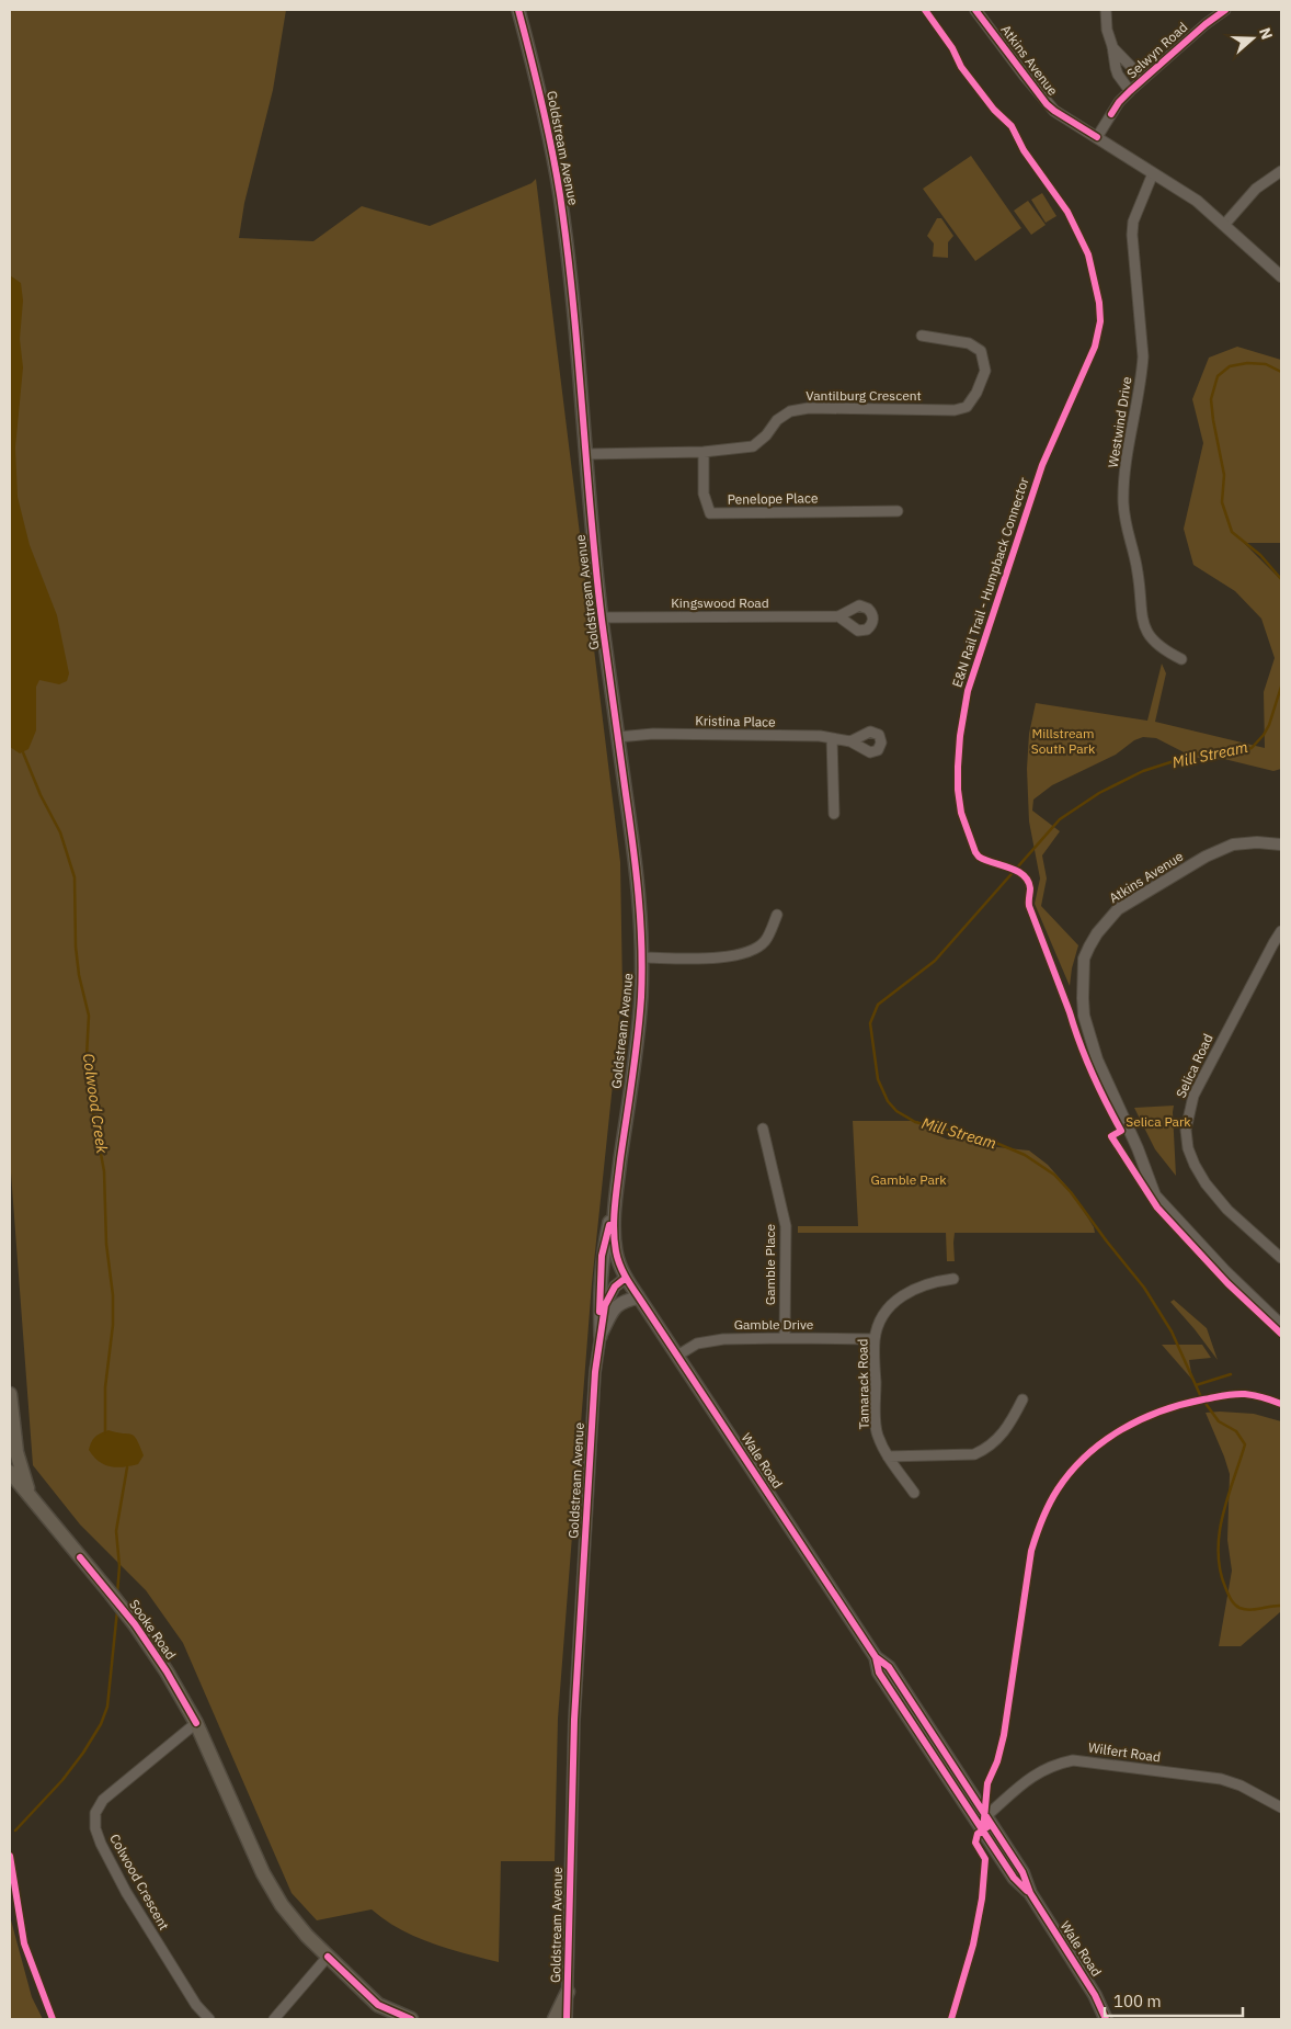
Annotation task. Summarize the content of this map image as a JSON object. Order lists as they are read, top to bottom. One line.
{"streets":{"main road":["Goldstream Avenue","Wale Road","Sooke Road"],"street":["Selwyn Road","Atkins Avenue","Vantilburg Crescent","Westwind Drive","Penelope Place","Kingswood Road","Kristina Place","Selica Road","Gamble Place","Gamble Drive","Tamarack Road","Wilfert Road","Colwood Crescent"],"cycle path":["E&N Rail Trail - Humpback Connector"]},"crossings":[["Selwyn Road","Atkins Avenue"],["Atkins Avenue","Westwind Drive"],["Goldstream Avenue","Vantilburg Crescent"],["Goldstream Avenue","Kingswood Road"],["Goldstream Avenue","Kristina Place"],["Goldstream Avenue","Wale Road"],["Vantilburg Crescent","Penelope Place"],["Gamble Place","Gamble Drive"],["Gamble Drive","Tamarack Road"],["Gamble Drive","Wale Road"],["Wale Road","Wilfert Road"],["Sooke Road","Colwood Crescent"]],"water":["Mill Stream","Colwood Creek"],"parks":["Millstream South Park","Selica Park","Gamble Park"],"scale_bar":"100 m","north":"right"}
